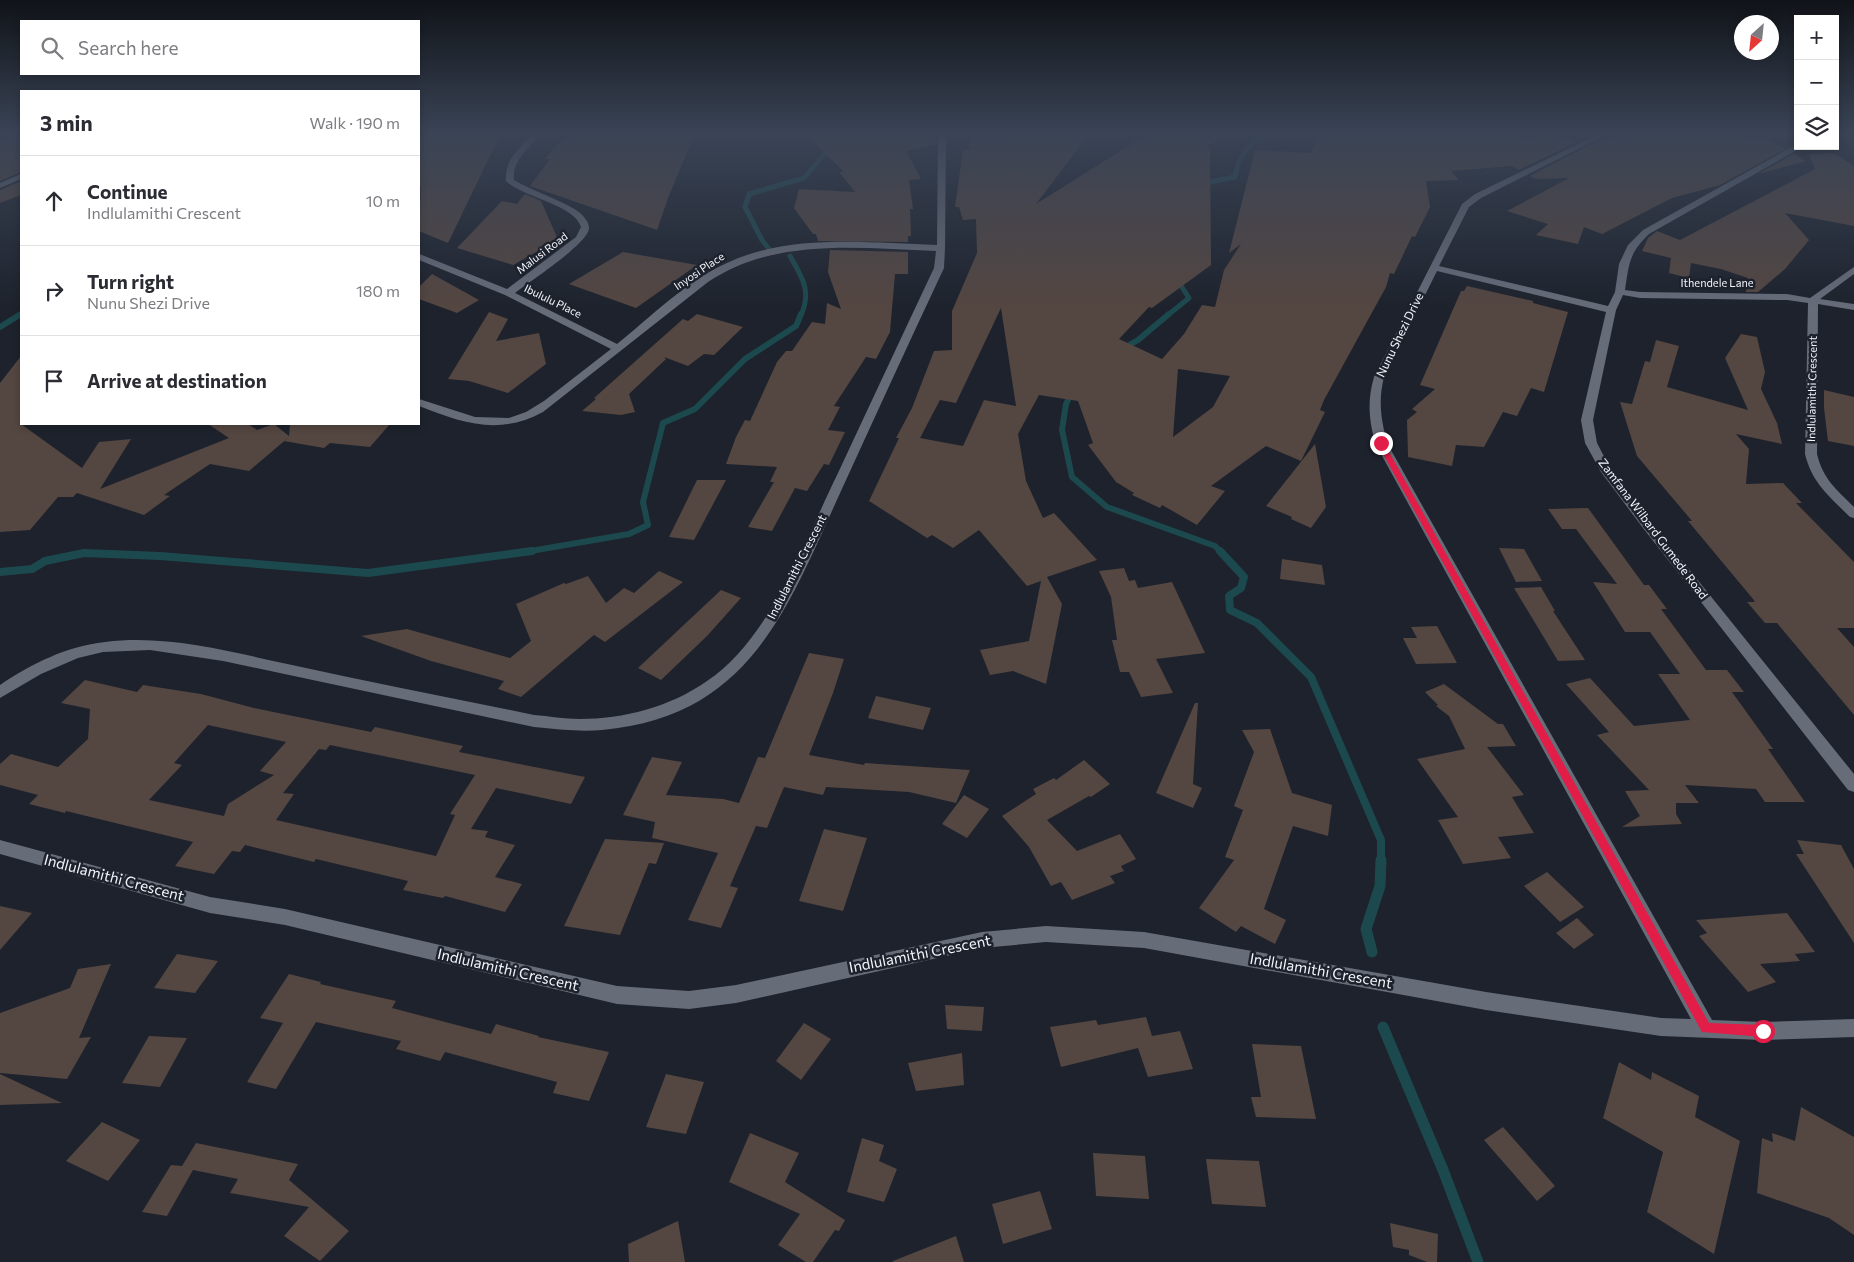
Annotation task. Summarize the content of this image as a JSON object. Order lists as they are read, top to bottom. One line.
{"streets":{"street":["Malusi Road","Inyosi Place","Ithendele Lane","Ibululu Place","Nunu Shezi Drive","Indlulamithi Crescent","Zamfana Wilbard Gumede Road"]},"crossings":[["Malusi Road","Ibululu Place"],["Inyosi Place","Ibululu Place"],["Inyosi Place","Indlulamithi Crescent"],["Ithendele Lane","Indlulamithi Crescent"],["Ithendele Lane","Zamfana Wilbard Gumede Road"],["Nunu Shezi Drive","Indlulamithi Crescent"]],"north":"bottom left","page":{"map_buttons":["+","−"],"search":"Search here","heading":["3 min","Walk · 190 m"],"list":[["Continue","Indlulamithi Crescent","10 m"],["Turn right","Nunu Shezi Drive","180 m"],"Arrive at destination"]}}
